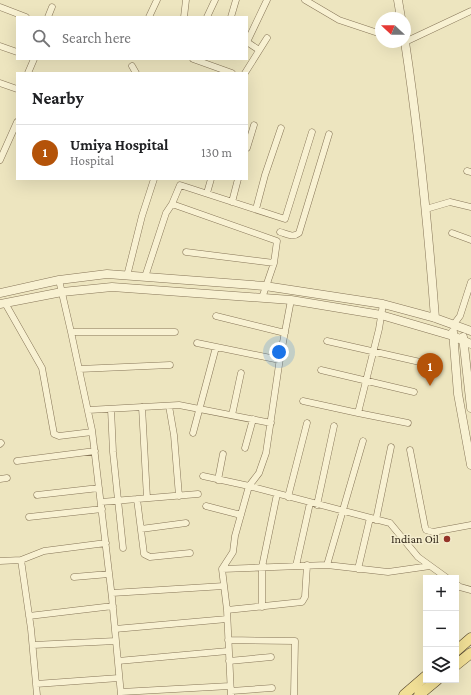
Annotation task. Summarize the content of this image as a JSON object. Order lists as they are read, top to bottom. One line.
{"places":["Indian Oil"],"north":"left","page":{"search":"Search here","heading":"Nearby","list":[{"mark":"1","name":"Umiya Hospital","note":"Hospital","value":"130 m"}],"pins":"1","map_buttons":["+","−"]}}
